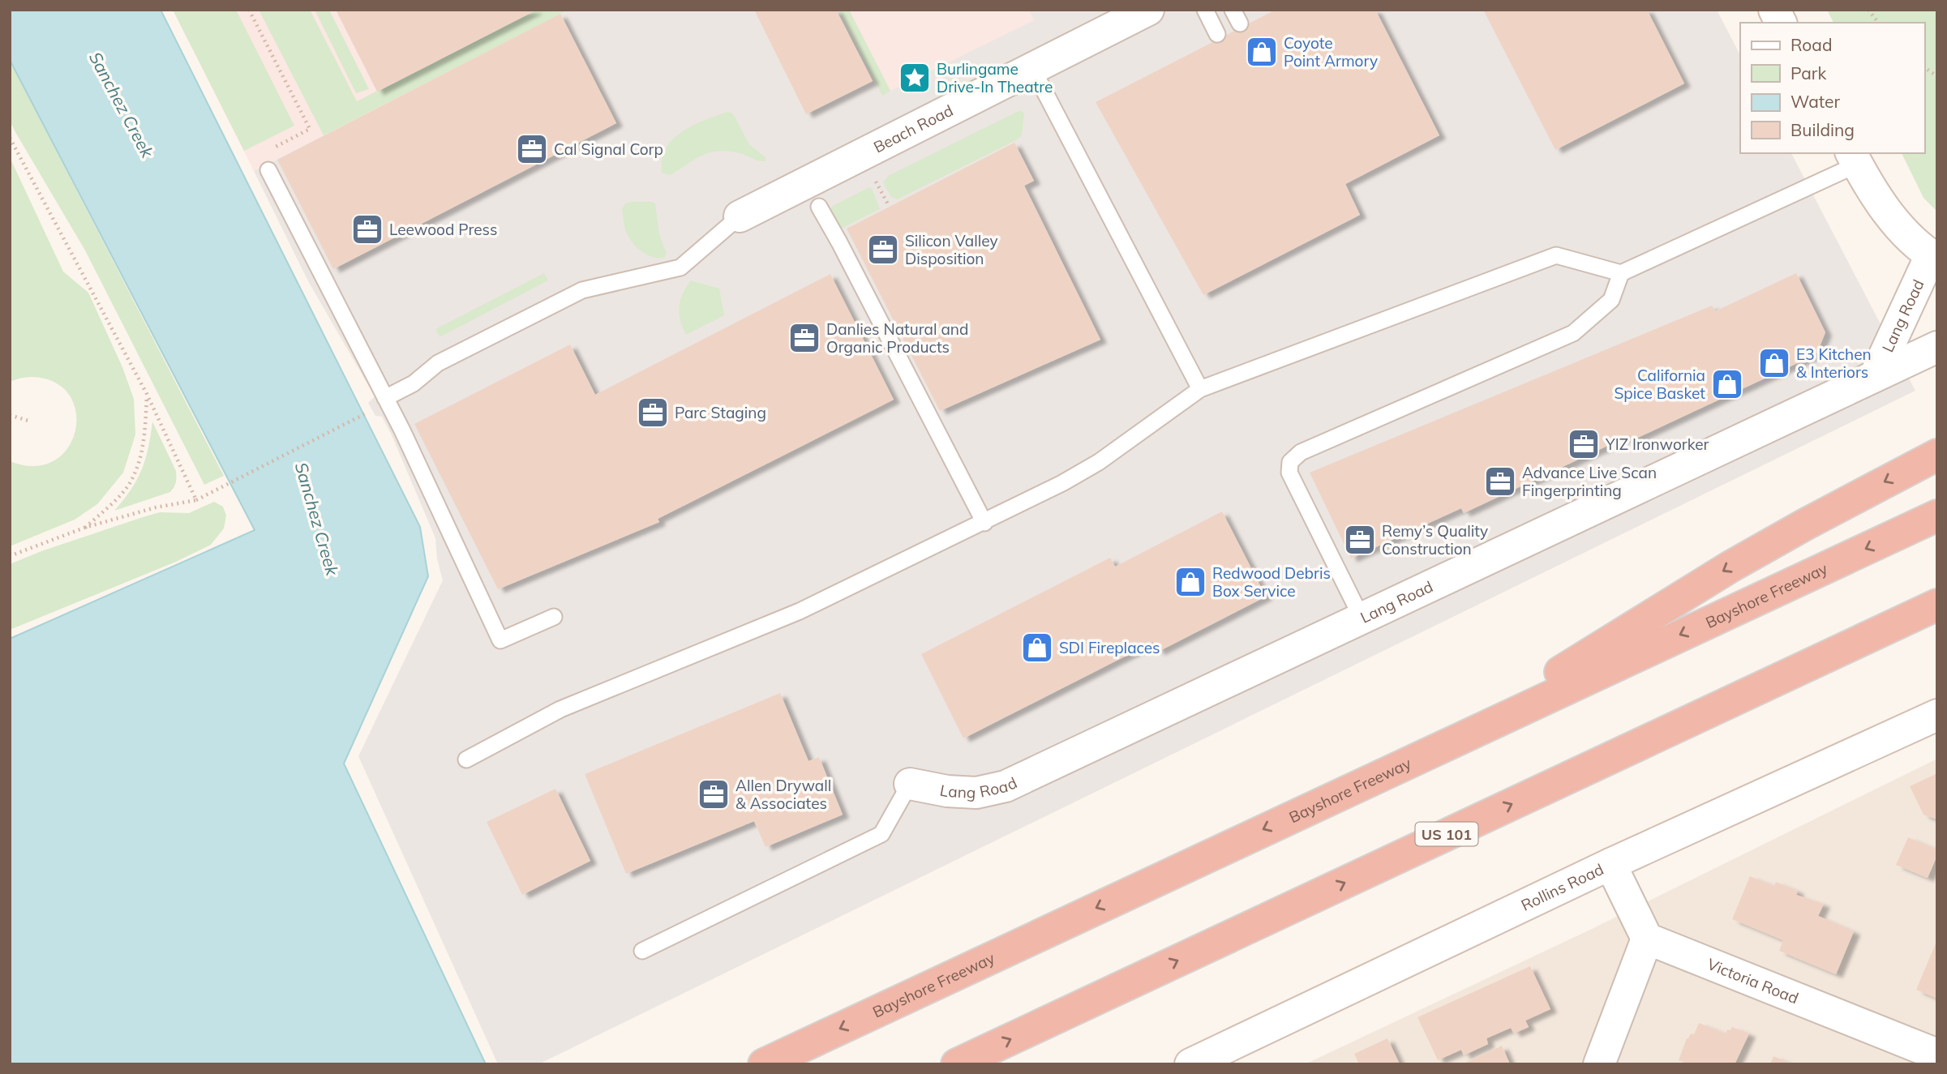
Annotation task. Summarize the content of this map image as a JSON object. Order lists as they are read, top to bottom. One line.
{"streets":{"highway":["Bayshore Freeway","US 101"],"street":["Beach Road","Lang Road","Rollins Road","Victoria Road"]},"water":["Sanchez Creek"],"places":{"shop":["Coyote Point Armory","E3 Kitchen & Interiors","California Spice Basket","Redwood Debris Box Service","SDI Fireplaces"],"place":["Burlingame Drive-In Theatre"],"office":["Cal Signal Corp","Leewood Press","Silicon Valley Disposition","Danlies Natural and Organic Products","Parc Staging","YIZ Ironworker","Advance Live Scan Fingerprinting","Remy’s Quality Construction","Allen Drywall & Associates"]},"legend":["Road","Park","Water","Building"]}
